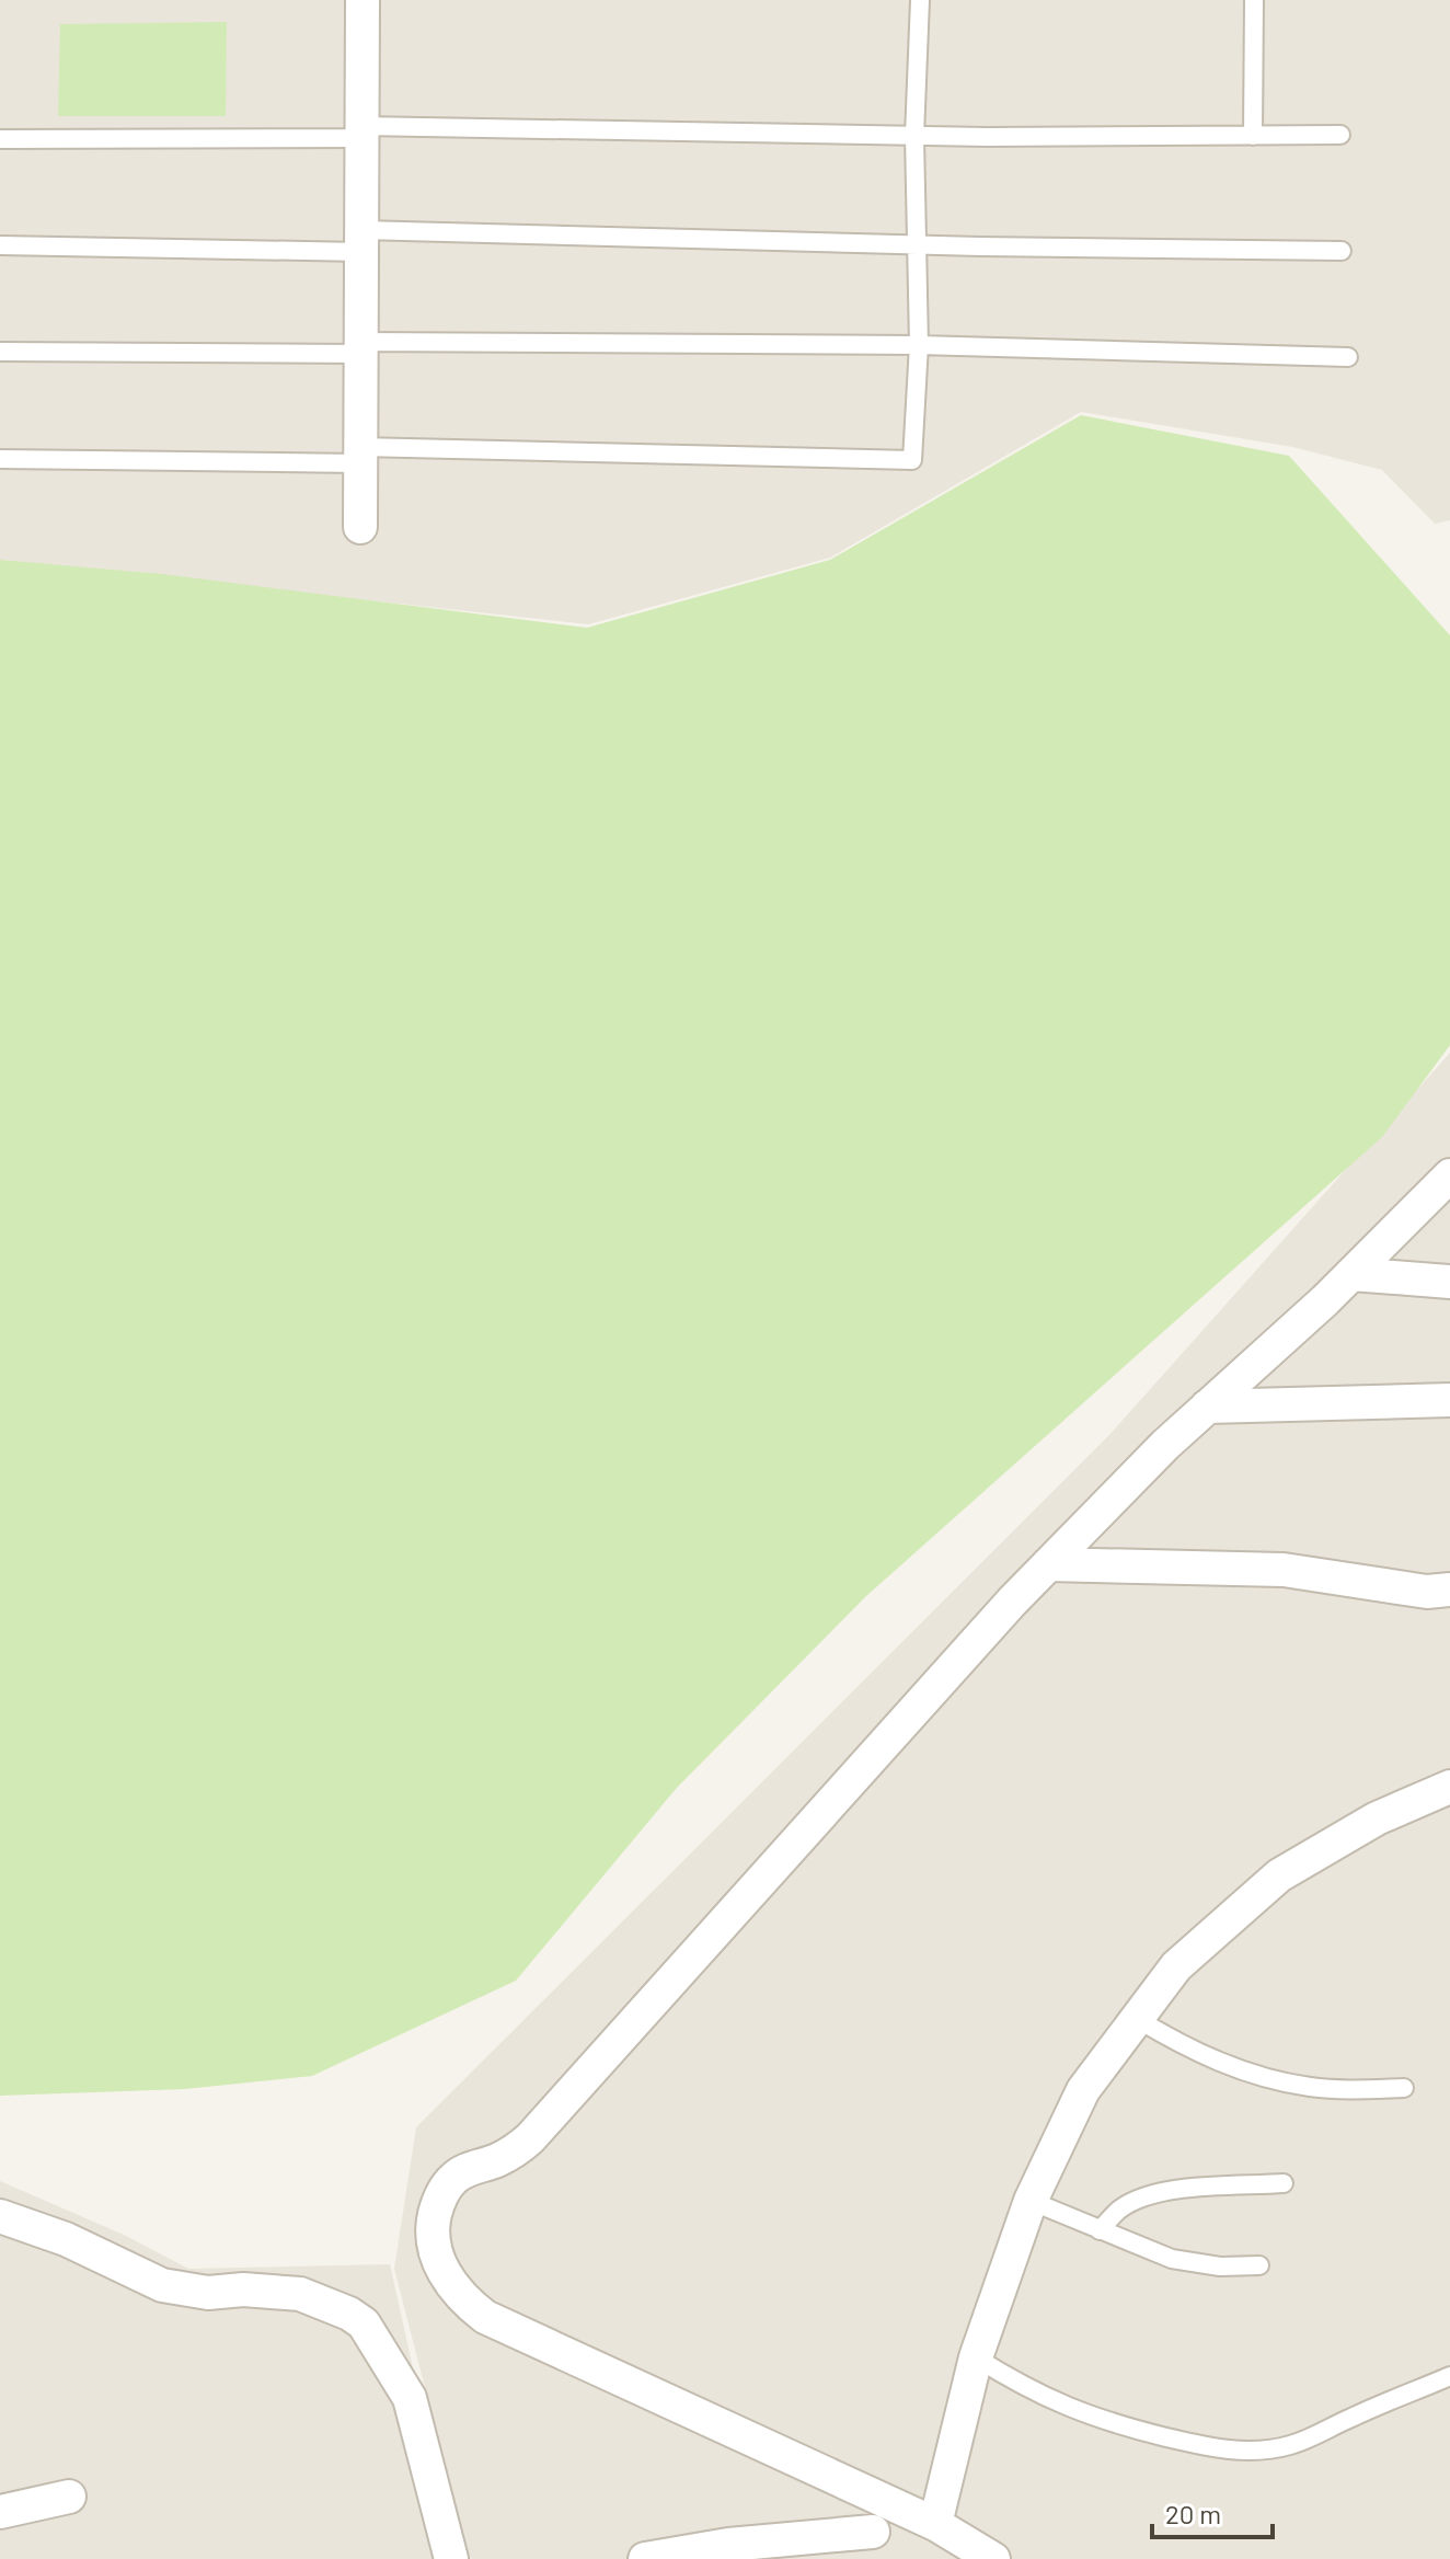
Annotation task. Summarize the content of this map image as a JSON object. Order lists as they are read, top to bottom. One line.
{"scale_bar":"20 m"}
